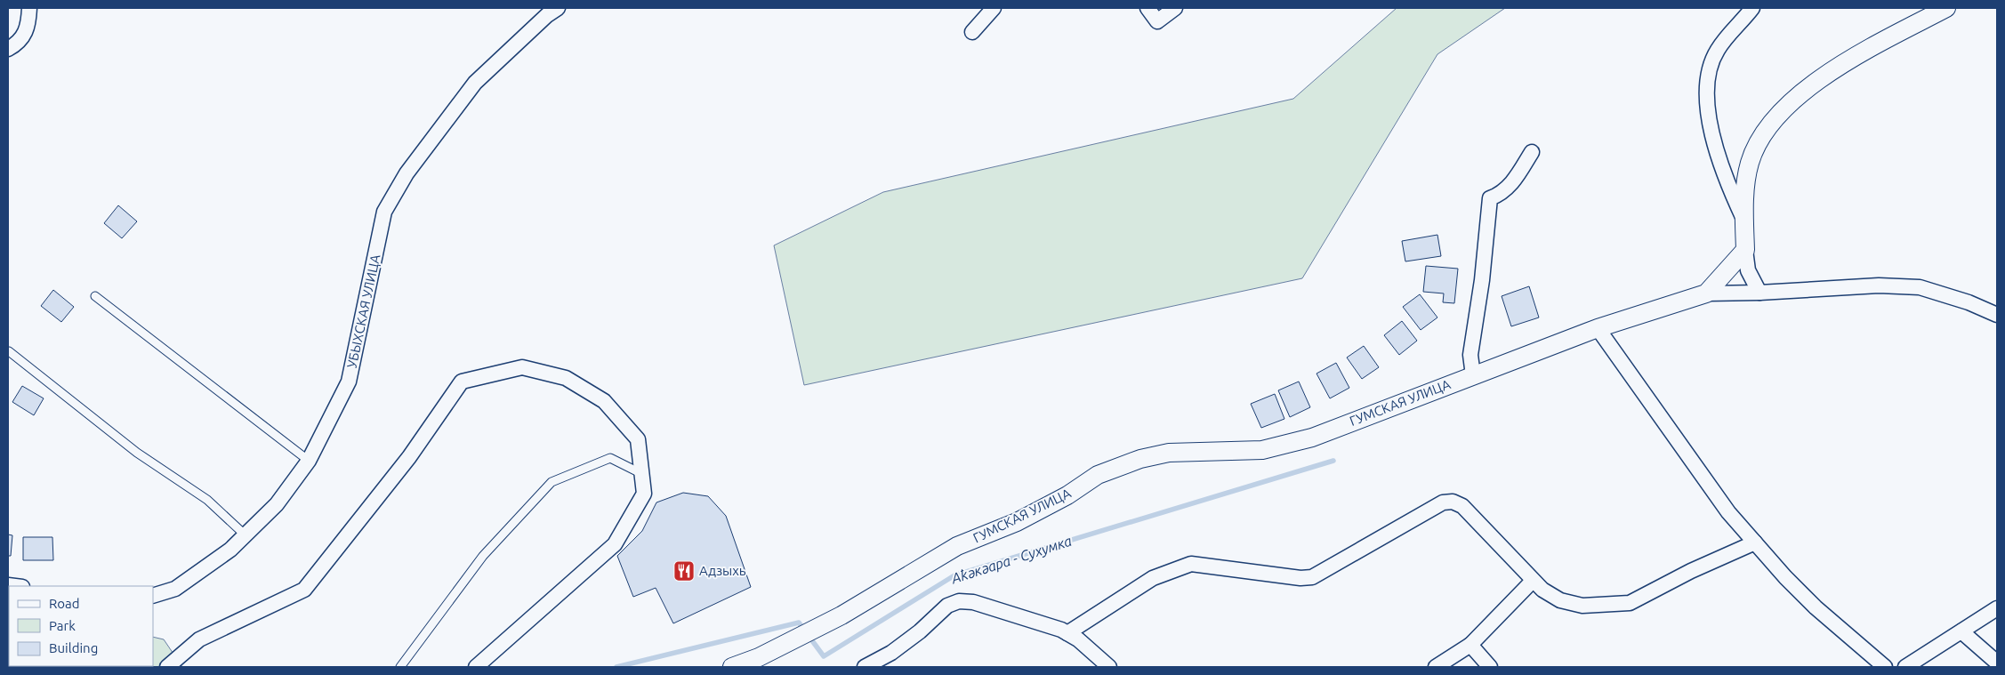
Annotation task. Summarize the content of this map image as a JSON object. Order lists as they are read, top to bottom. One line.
{"streets":{"street":["УБЫХСКАЯ УЛИЦА","ГУМСКАЯ УЛИЦА"]},"water":["Аҟәкәара - Сухумка"],"places":{"restaurant":["Адзыхь"]},"legend":["Road","Park","Building"]}
